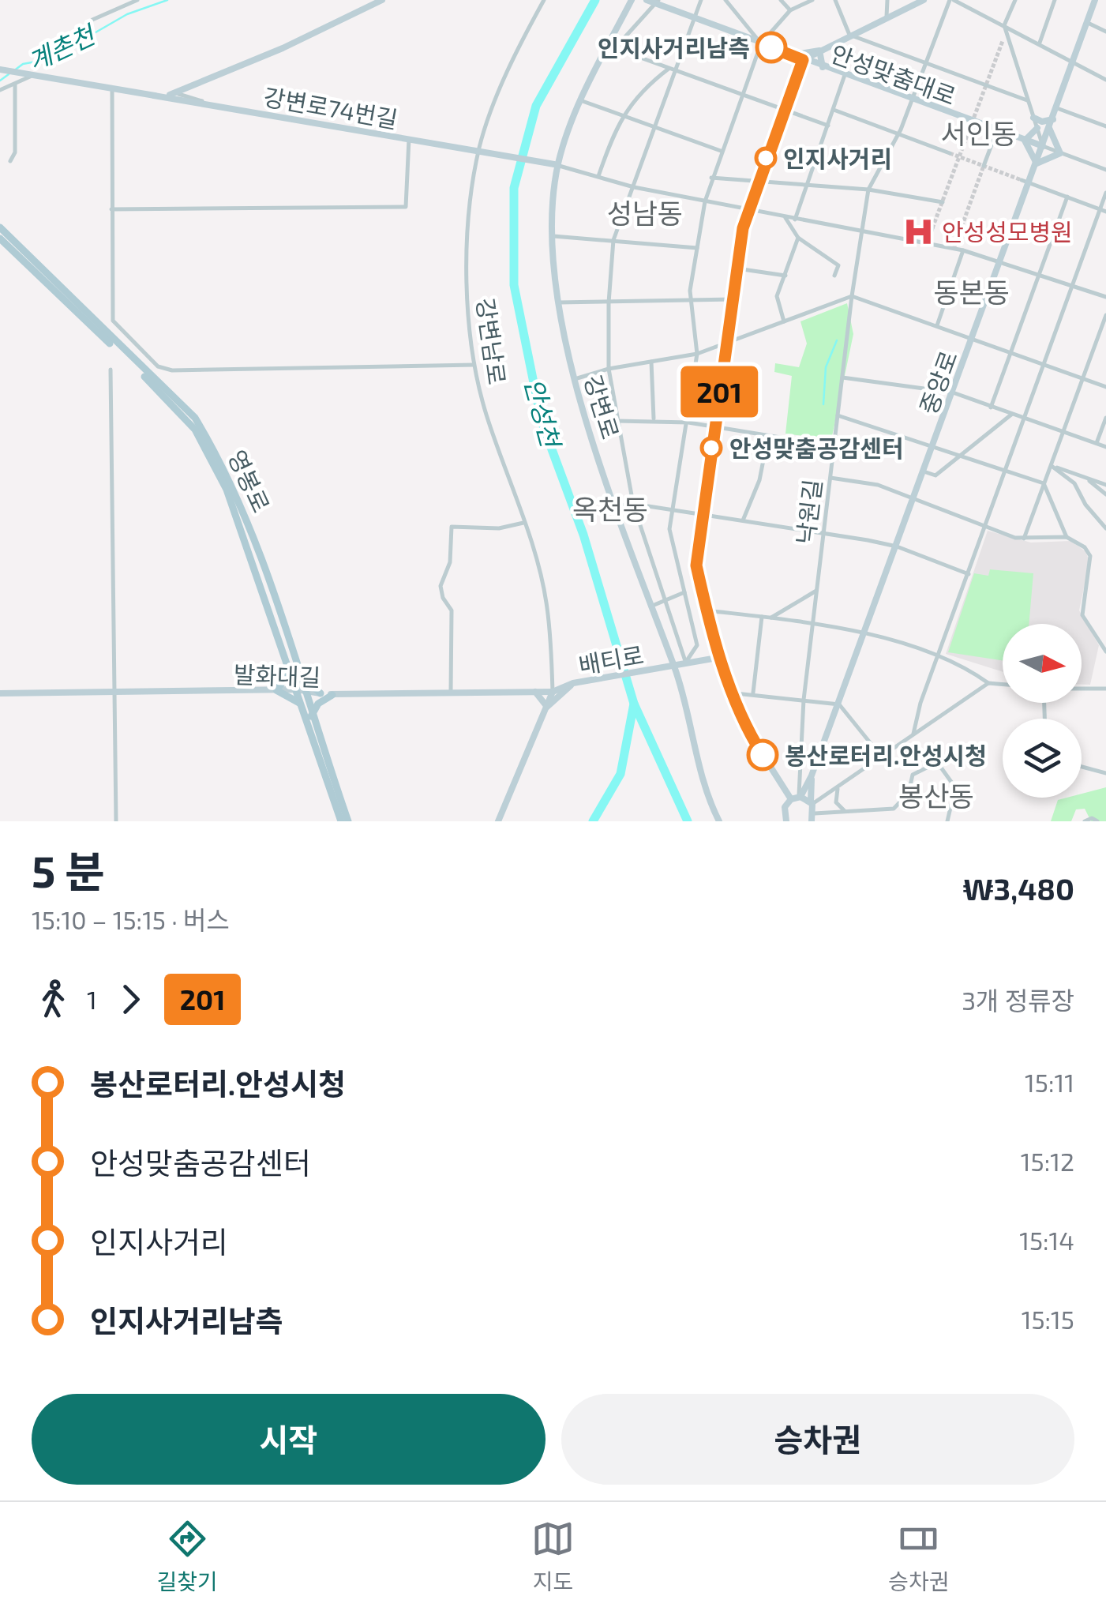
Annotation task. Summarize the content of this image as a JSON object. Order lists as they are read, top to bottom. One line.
{"streets":{"main road":["안성맞춤대로","강변로74번길","중앙로","강변로","영봉로","배티로","발화대길"],"street":["강변남로","낙원길"]},"crossings":[["안성맞춤대로","중앙로"],["안성맞춤대로","낙원길"],["강변로74번길","강변남로"],["강변로74번길","강변로"],["강변남로","배티로"],["강변남로","발화대길"],["중앙로","낙원길"],["강변로","배티로"],["영봉로","발화대길"],["배티로","발화대길"]],"districts":["서인동","성남동","동본동","옥천동","봉산동"],"water":["계촌천","안성천"],"places":{"other":["인지사거리남측","인지사거리","안성맞춤공감센터","봉산로터리.안성시청"],"hospital":["안성성모병원"]},"lines":["bus line 201"],"north":"right","page":{"on_map":"201","heading":["5 분","15:10 – 15:15 · 버스","₩3,480"],"legs":["1","201","3개 정류장"],"list":[{"name":"봉산로터리.안성시청","value":"15:11"},{"name":"안성맞춤공감센터","value":"15:12"},{"name":"인지사거리","value":"15:14"},{"name":"인지사거리남측","value":"15:15"}],"buttons":["시작","승차권"],"tabs":["길찾기","지도","승차권"]}}
